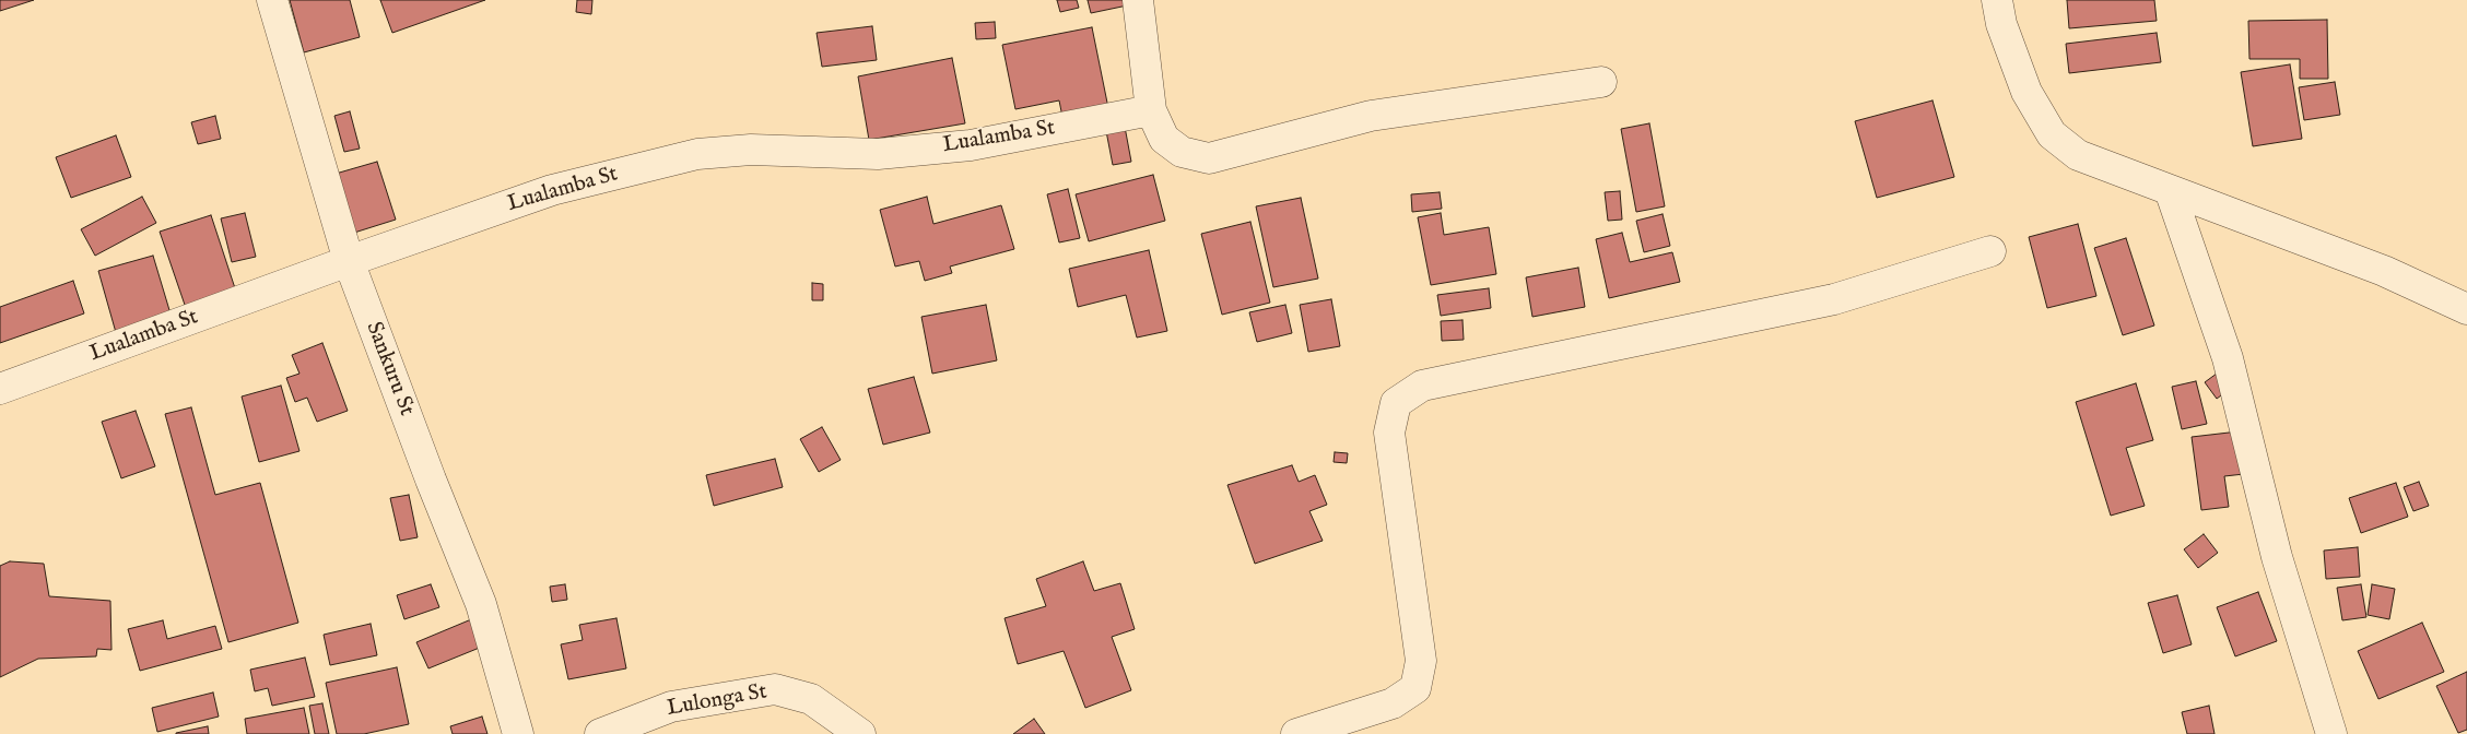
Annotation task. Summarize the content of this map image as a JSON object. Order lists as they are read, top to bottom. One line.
{"streets":{"street":["Lualamba St","Sankuru St","Lulonga St"]},"crossings":[["Lualamba St","Sankuru St"]]}
